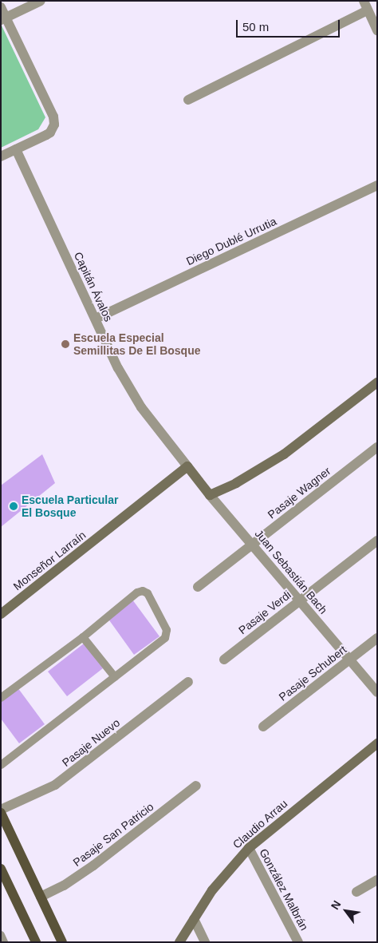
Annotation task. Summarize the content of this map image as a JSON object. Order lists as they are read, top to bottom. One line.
{"streets":{"street":["Diego Dublé Urrutia","Capitán Ávalos","Pasaje Wagner","Monseñor Larraín","Juan Sebastián Bach","Pasaje Verdi","Pasaje Schubert","Pasaje Nuevo","Claudio Arrau","Pasaje San Patricio","González Malbrán"]},"crossings":[["Diego Dublé Urrutia","Capitán Ávalos"],["Capitán Ávalos","Monseñor Larraín"],["Capitán Ávalos","Juan Sebastián Bach"],["Pasaje Wagner","Juan Sebastián Bach"],["Monseñor Larraín","Juan Sebastián Bach"],["Juan Sebastián Bach","Pasaje Verdi"],["Juan Sebastián Bach","Pasaje Schubert"],["Claudio Arrau","González Malbrán"]],"places":["Escuela Especial Semillitas De El Bosque","Escuela Particular El Bosque"],"scale_bar":"50 m","north":"top left"}
